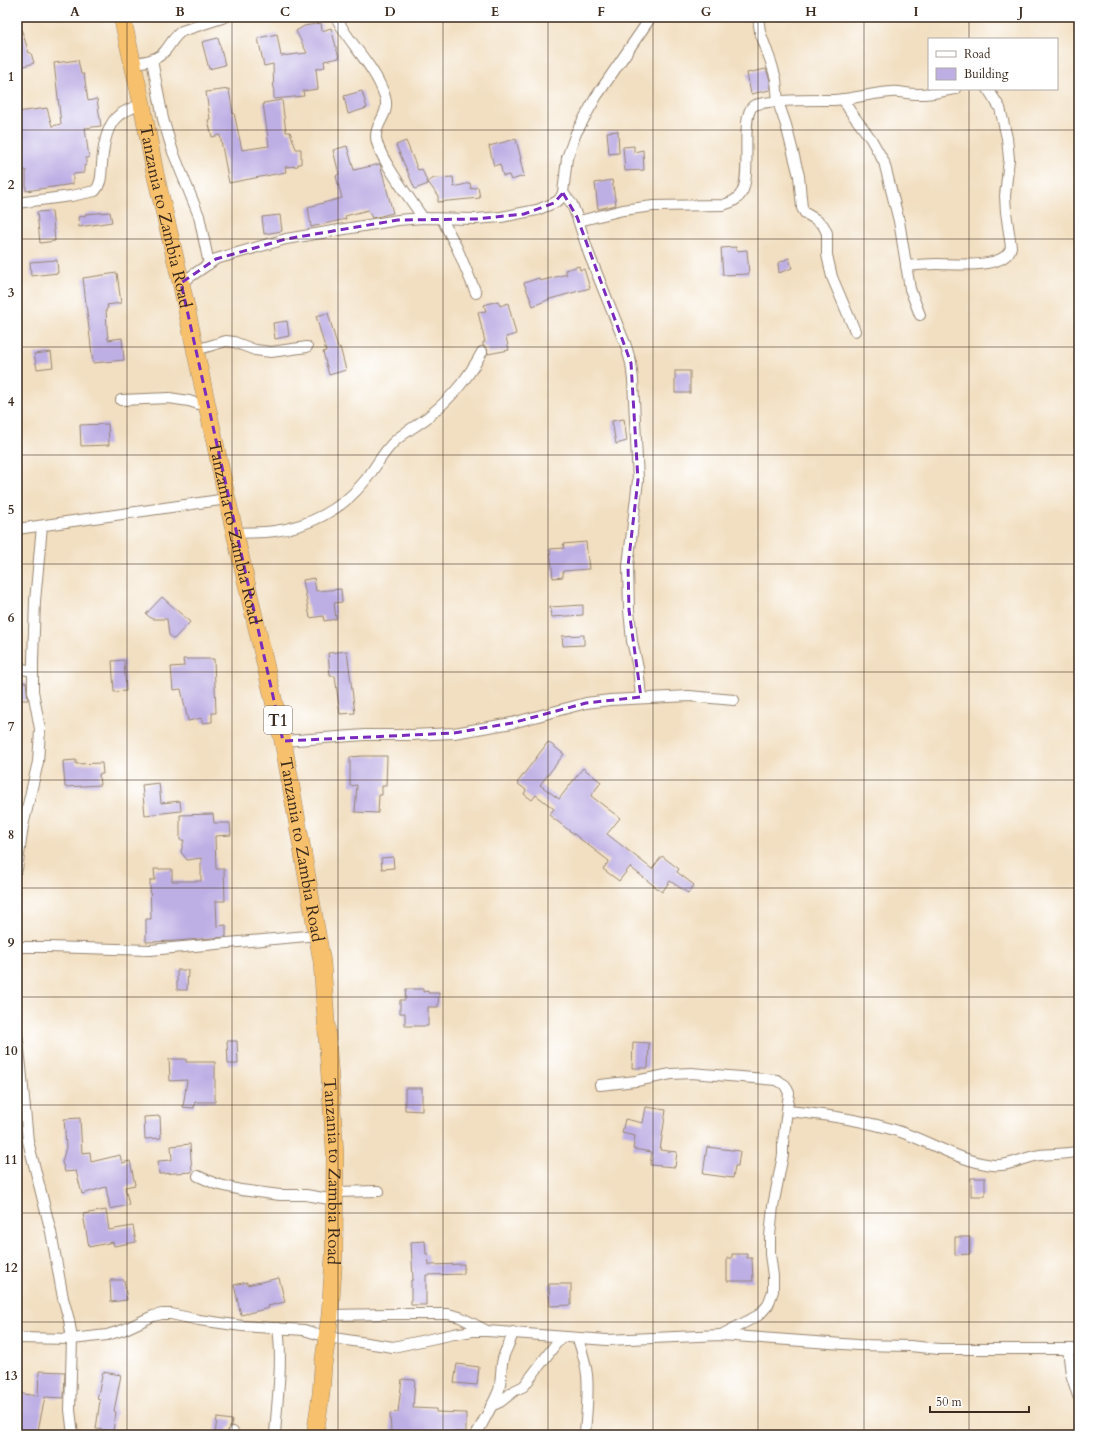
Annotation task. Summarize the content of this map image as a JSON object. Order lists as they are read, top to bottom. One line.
{"streets":{"highway":["Tanzania to Zambia Road","T1"]},"legend":["Road","Building"],"scale_bar":"50 m","grid":{"columns":["A","B","C","D","E","F","G","H","I","J"],"rows":["1","2","3","4","5","6","7","8","9","10","11","12","13"]}}
